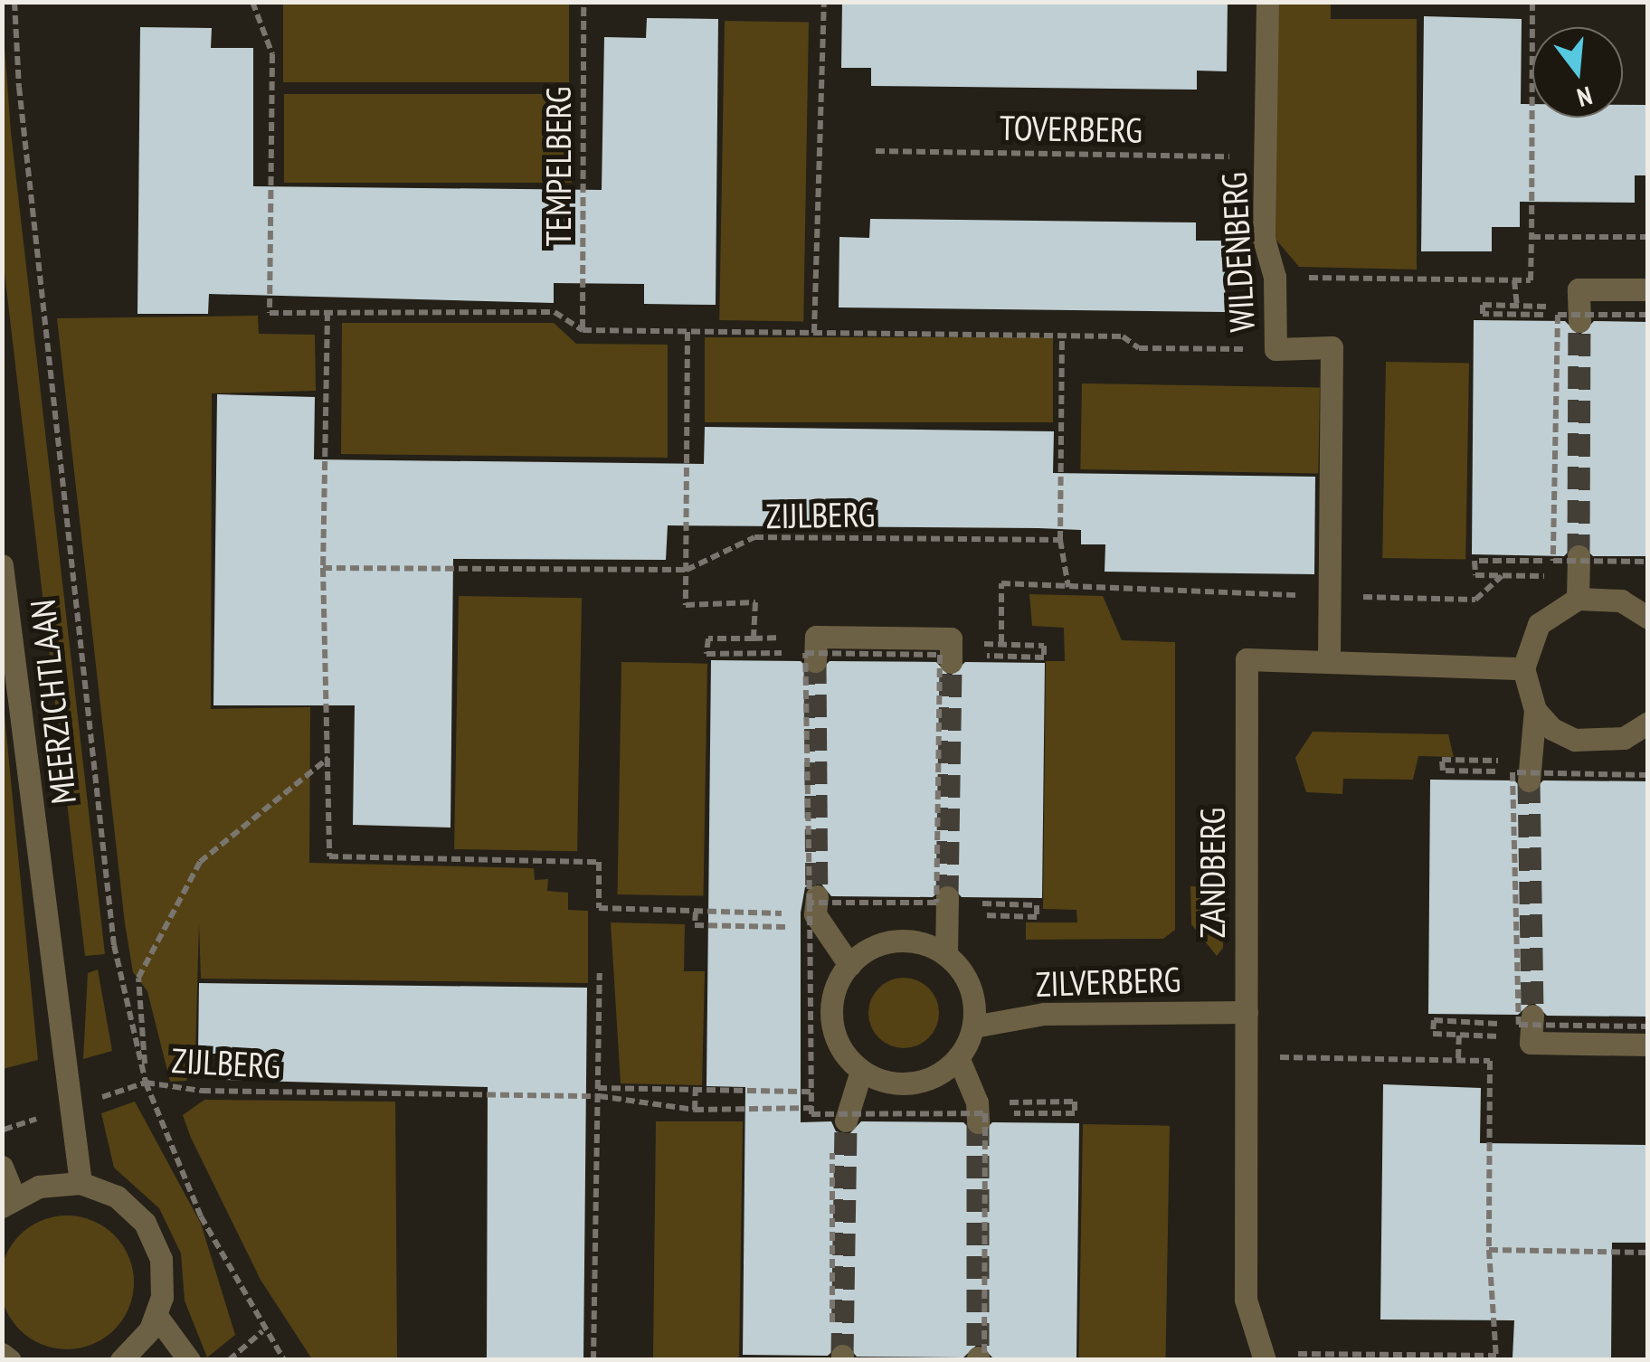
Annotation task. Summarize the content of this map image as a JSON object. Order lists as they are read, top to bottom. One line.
{"streets":{"street":["WILDENBERG","MEERZICHTLAAN","ZANDBERG","ZILVERBERG"],"path":["TOVERBERG","TEMPELBERG","ZIJLBERG"]},"crossings":[["TOVERBERG","WILDENBERG"],["WILDENBERG","ZANDBERG"],["ZIJLBERG","MEERZICHTLAAN"],["ZANDBERG","ZILVERBERG"]],"north":"bottom"}
